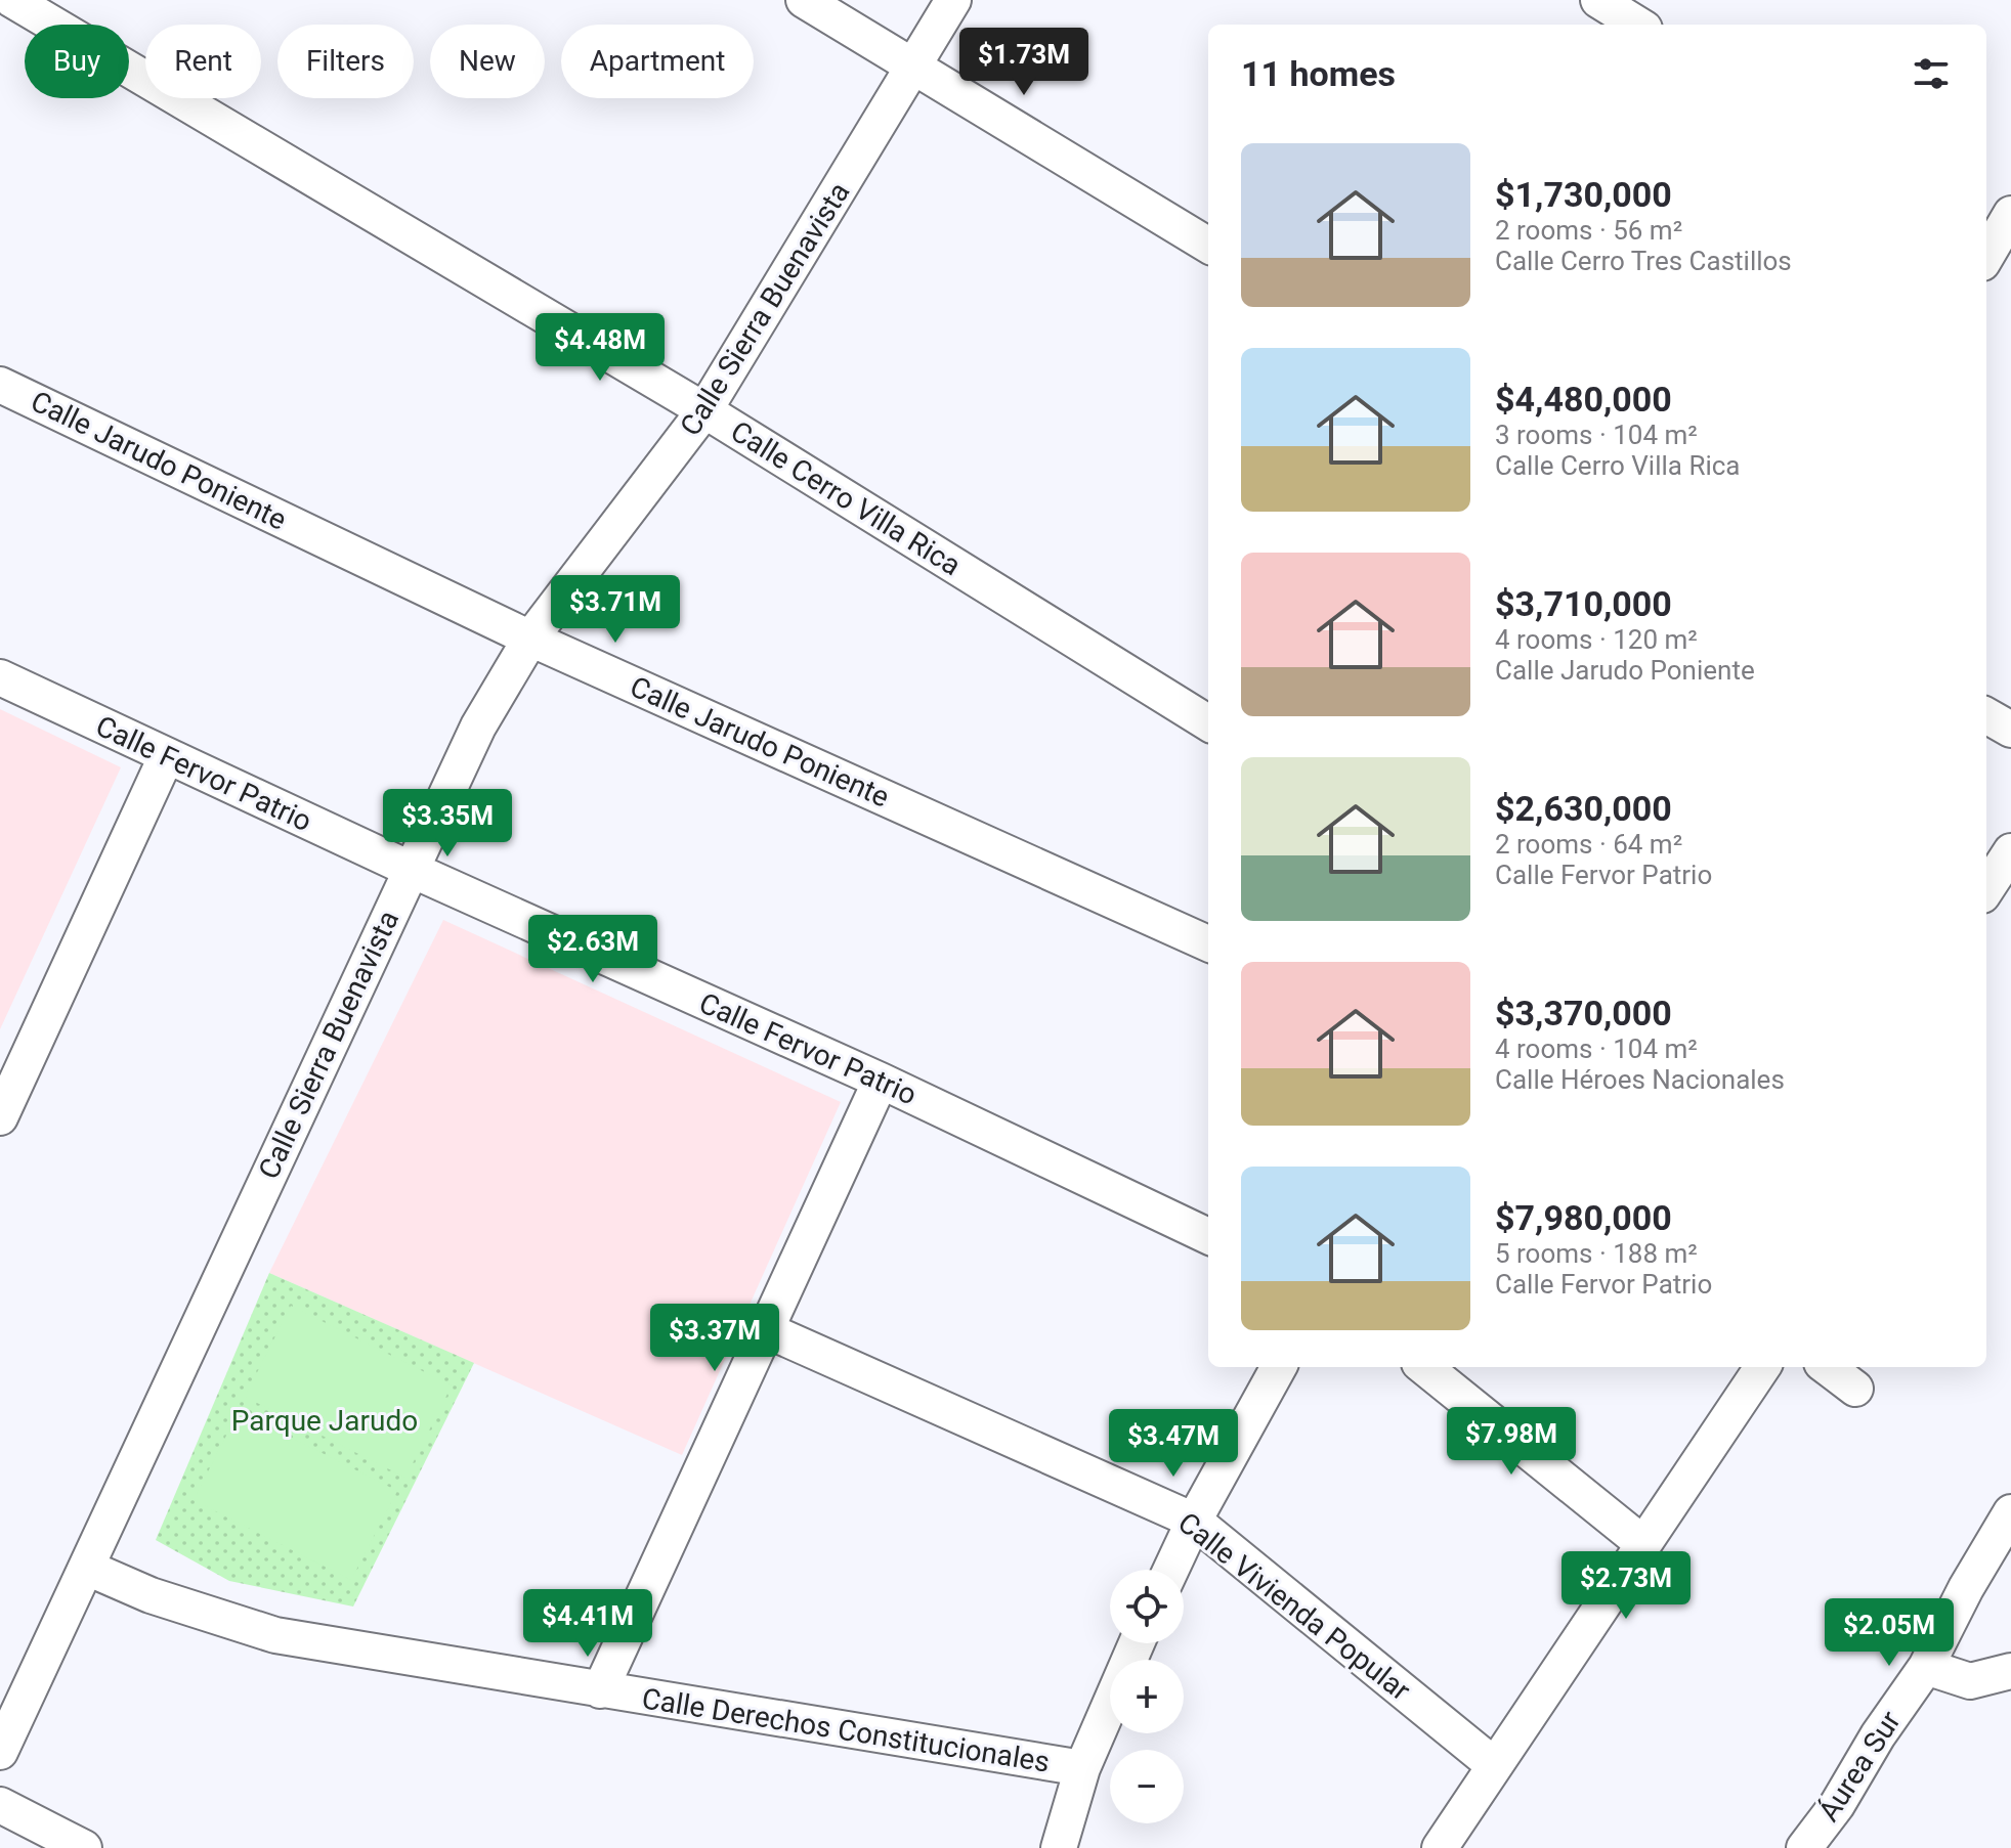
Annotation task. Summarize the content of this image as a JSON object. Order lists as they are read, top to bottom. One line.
{"streets":{"street":["Calle Sierra Buenavista","Calle Jarudo Poniente","Calle Cerro Villa Rica","Calle Fervor Patrio","Calle Vivienda Popular","Calle Derechos Constitucionales","Áurea Sur"]},"crossings":[["Calle Sierra Buenavista","Calle Jarudo Poniente"],["Calle Sierra Buenavista","Calle Cerro Villa Rica"],["Calle Sierra Buenavista","Calle Fervor Patrio"],["Calle Sierra Buenavista","Calle Derechos Constitucionales"]],"parks":["Parque Jarudo"],"page":{"chip":["Buy","Rent","Filters","New","Apartment"],"heading":"11 homes","price":["$1.73M","$4.48M","$3.71M","$3.35M","$2.63M","$3.37M","$7.98M","$3.47M","$2.73M","$4.41M","$2.05M"],"list":[{"name":"$1,730,000","note":"2 rooms · 56 m² · Calle Cerro Tres Castillos"},{"name":"$4,480,000","note":"3 rooms · 104 m² · Calle Cerro Villa Rica"},{"name":"$3,710,000","note":"4 rooms · 120 m² · Calle Jarudo Poniente"},{"name":"$2,630,000","note":"2 rooms · 64 m² · Calle Fervor Patrio"},{"name":"$3,370,000","note":"4 rooms · 104 m² · Calle Héroes Nacionales"},{"name":"$7,980,000","note":"5 rooms · 188 m² · Calle Fervor Patrio"}],"map_buttons":["+","−"]}}
